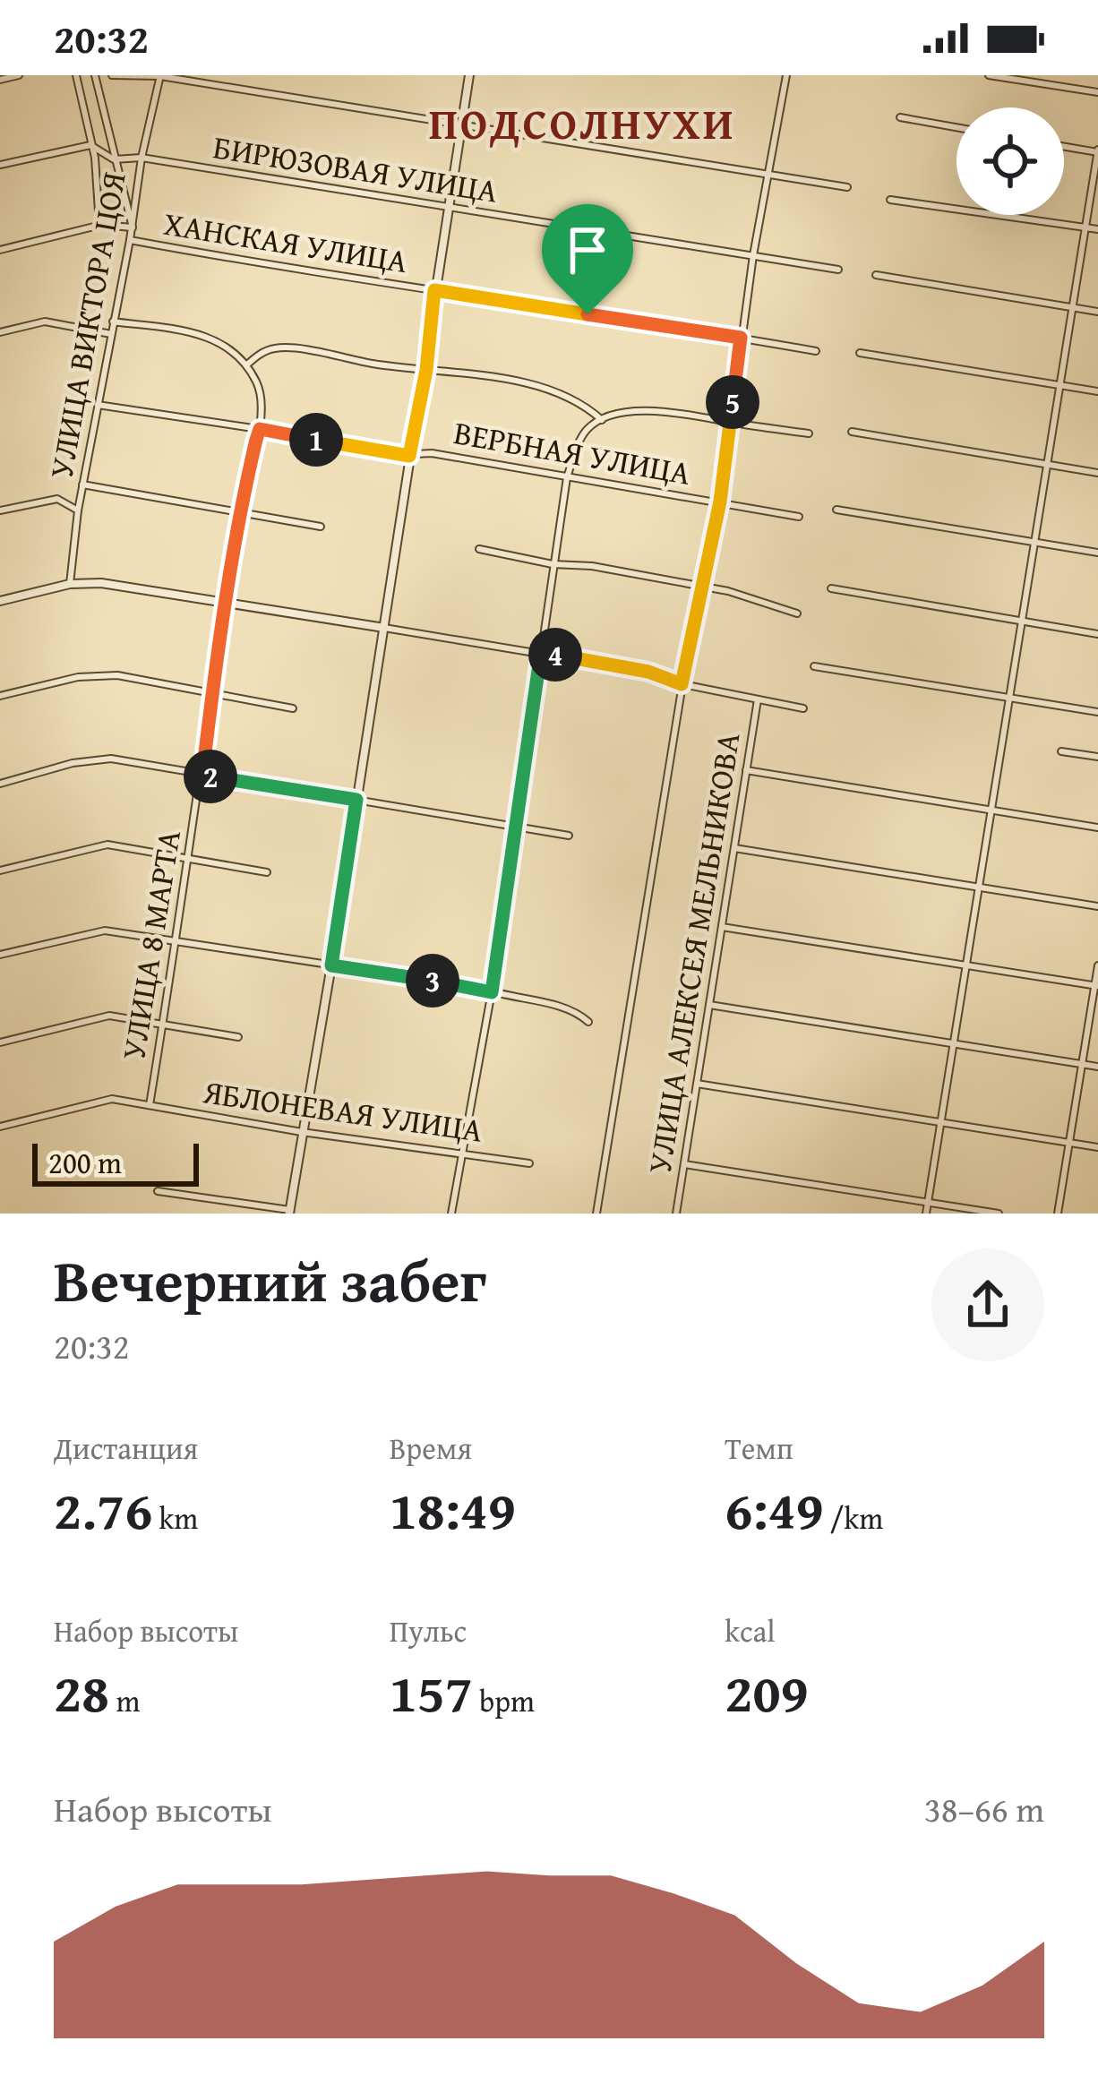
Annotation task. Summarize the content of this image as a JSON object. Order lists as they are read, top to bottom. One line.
{"streets":{"street":["БИРЮЗОВАЯ УЛИЦА","ХАНСКАЯ УЛИЦА","УЛИЦА ВИКТОРА ЦОЯ","ВЕРБНАЯ УЛИЦА","УЛИЦА 8 МАРТА","УЛИЦА АЛЕКСЕЯ МЕЛЬНИКОВА","ЯБЛОНЕВАЯ УЛИЦА"]},"crossings":[["БИРЮЗОВАЯ УЛИЦА","УЛИЦА ВИКТОРА ЦОЯ"],["ХАНСКАЯ УЛИЦА","УЛИЦА ВИКТОРА ЦОЯ"],["УЛИЦА ВИКТОРА ЦОЯ","ВЕРБНАЯ УЛИЦА"],["ВЕРБНАЯ УЛИЦА","УЛИЦА 8 МАРТА"],["УЛИЦА 8 МАРТА","ЯБЛОНЕВАЯ УЛИЦА"]],"districts":["ПОДСОЛНУХИ"],"scale_bar":"200 m","page":{"status":"20:32","pins":["5","1","4","2","3"],"scale":"200 m","heading":["Вечерний забег","20:32"],"stats":[["Дистанция","2.76 km"],["Время","18:49"],["Темп","6:49 /km"],["Набор высоты","28 m"],["Пульс","157 bpm"],["kcal","209"]],"chart":["Набор высоты","38–66 m"]}}
